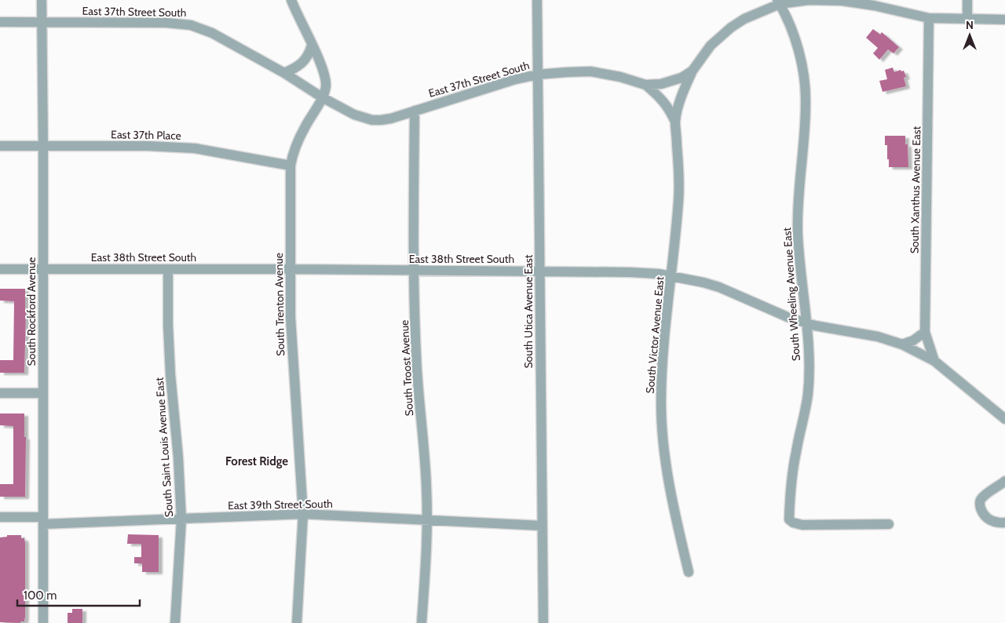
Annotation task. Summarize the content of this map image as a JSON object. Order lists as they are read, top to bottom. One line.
{"streets":{"street":["East 37th Street South","East 37th Place","South Xanthus Avenue East","East 38th Street South","South Wheeling Avenue East","South Trenton Avenue","South Rockford Avenue","South Utica Avenue East","South Victor Avenue East","South Troost Avenue","South Saint Louis Avenue East","East 39th Street South"]},"crossings":[["East 37th Street South","South Xanthus Avenue East"],["East 37th Street South","South Wheeling Avenue East"],["East 37th Street South","South Trenton Avenue"],["East 37th Street South","South Rockford Avenue"],["East 37th Street South","South Utica Avenue East"],["East 37th Street South","South Victor Avenue East"],["East 37th Street South","South Troost Avenue"],["East 37th Place","South Trenton Avenue"],["East 37th Place","South Rockford Avenue"],["South Xanthus Avenue East","East 38th Street South"],["East 38th Street South","South Wheeling Avenue East"],["East 38th Street South","South Trenton Avenue"],["East 38th Street South","South Rockford Avenue"],["East 38th Street South","South Utica Avenue East"],["East 38th Street South","South Victor Avenue East"],["East 38th Street South","South Troost Avenue"],["East 38th Street South","South Saint Louis Avenue East"],["South Trenton Avenue","East 39th Street South"],["South Rockford Avenue","East 39th Street South"],["South Utica Avenue East","East 39th Street South"],["South Troost Avenue","East 39th Street South"],["South Saint Louis Avenue East","East 39th Street South"]],"districts":["Forest Ridge"],"scale_bar":"100 m","north":"top"}
